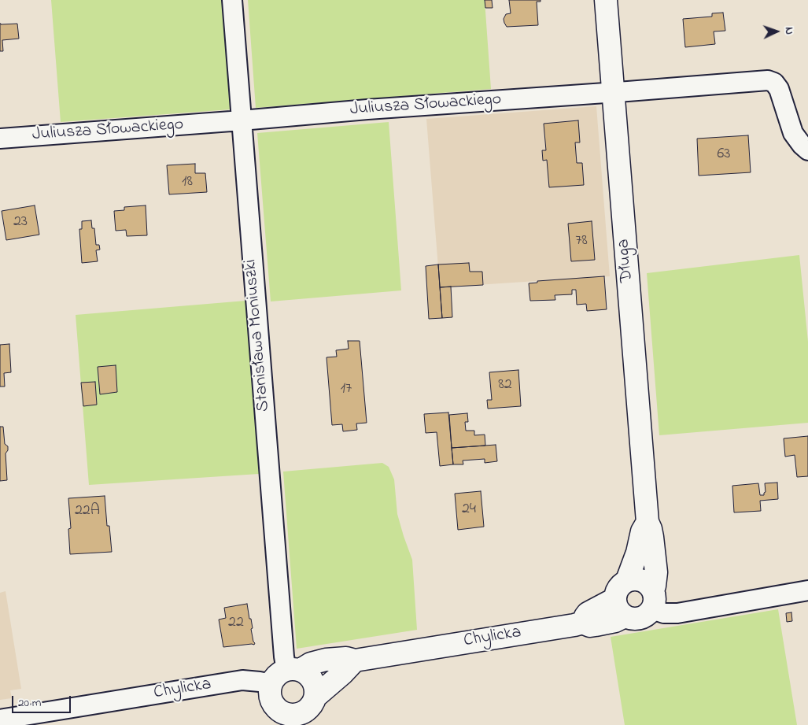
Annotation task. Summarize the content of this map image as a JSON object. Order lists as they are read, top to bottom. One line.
{"streets":{"street":["Juliusza Słowackiego","Długa","Stanisława Moniuszki","Chylicka"]},"crossings":[["Juliusza Słowackiego","Długa"],["Juliusza Słowackiego","Stanisława Moniuszki"],["Długa","Chylicka"],["Stanisława Moniuszki","Chylicka"]],"house_numbers":["63","18","23","78","82","17","24","22A","22"],"scale_bar":"20 m","north":"right"}
